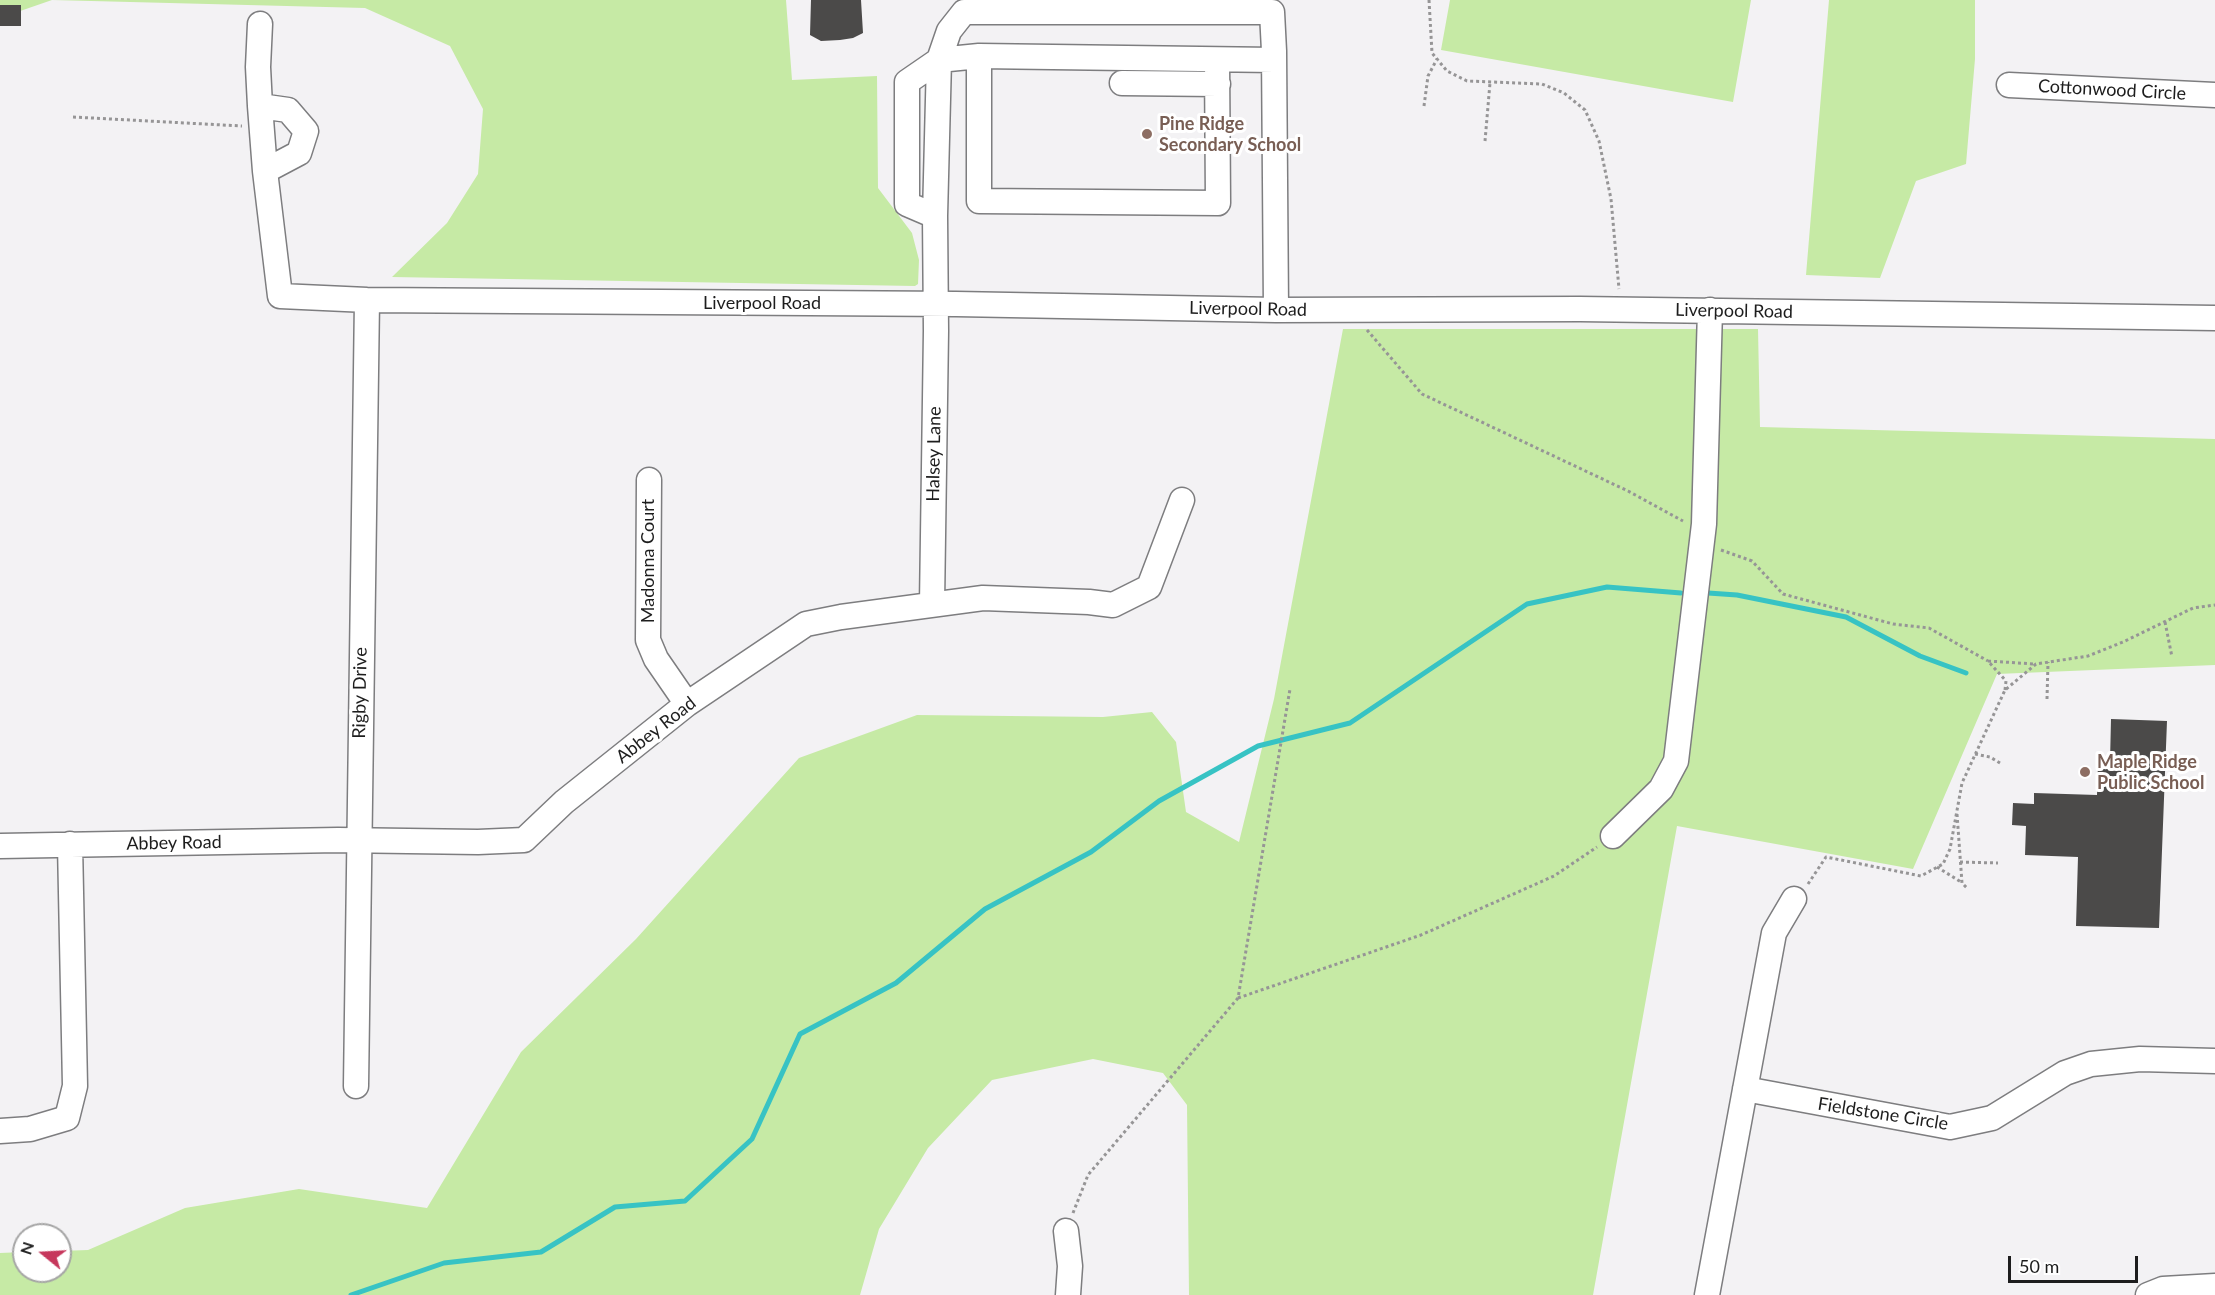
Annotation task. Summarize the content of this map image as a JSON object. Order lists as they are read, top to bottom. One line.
{"streets":{"street":["Cottonwood Circle","Liverpool Road","Halsey Lane","Madonna Court","Rigby Drive","Abbey Road","Fieldstone Circle"]},"crossings":[["Liverpool Road","Halsey Lane"],["Liverpool Road","Rigby Drive"],["Halsey Lane","Abbey Road"],["Madonna Court","Abbey Road"],["Rigby Drive","Abbey Road"]],"places":["Pine Ridge Secondary School","Maple Ridge Public School"],"scale_bar":"50 m","north":"left"}
